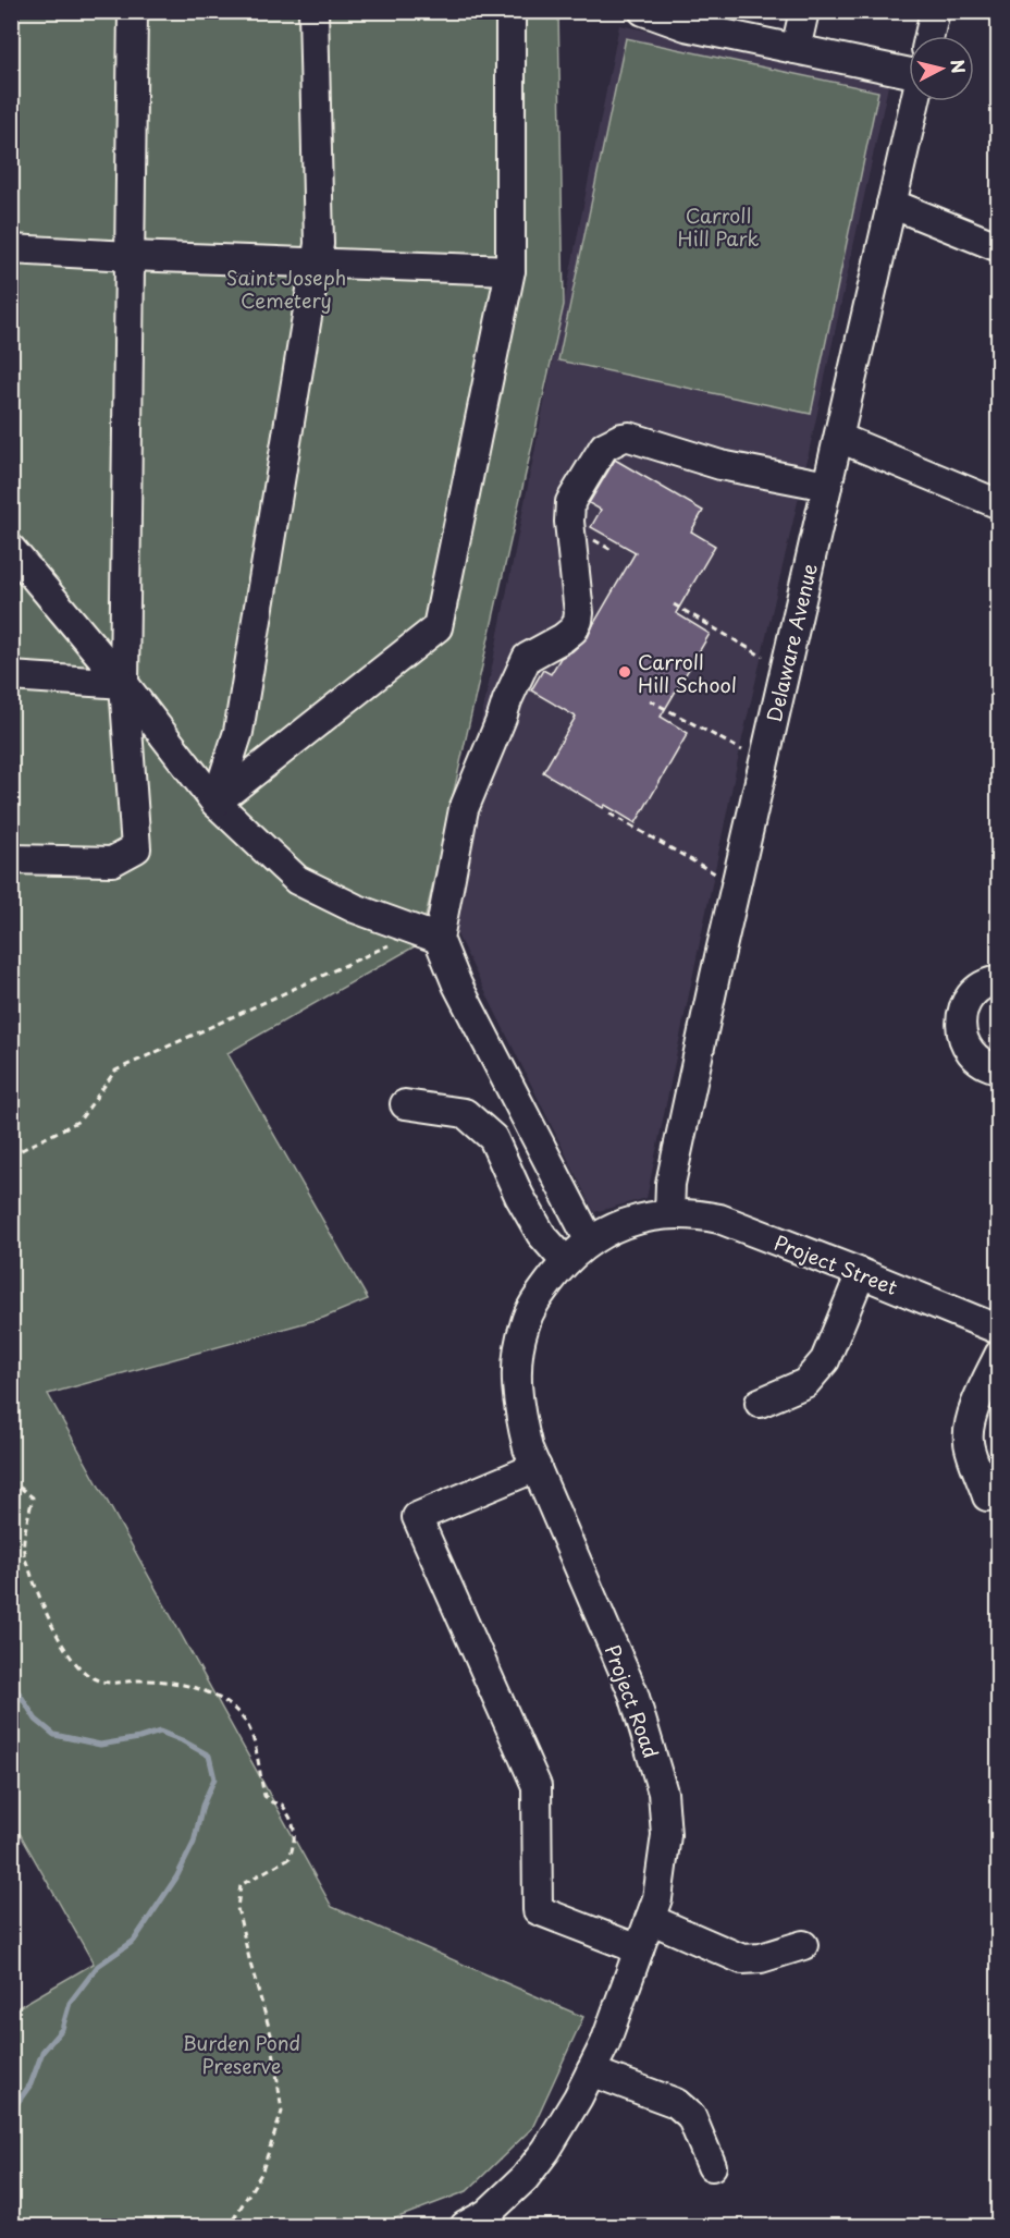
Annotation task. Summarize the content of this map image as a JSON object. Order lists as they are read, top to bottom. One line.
{"streets":{"street":["Delaware Avenue","Project Street","Project Road"]},"crossings":[["Delaware Avenue","Project Street"],["Delaware Avenue","Project Road"],["Project Street","Project Road"]],"parks":["Carroll Hill Park","Saint Joseph Cemetery","Burden Pond Preserve"],"places":["Carroll Hill School"],"north":"right"}
